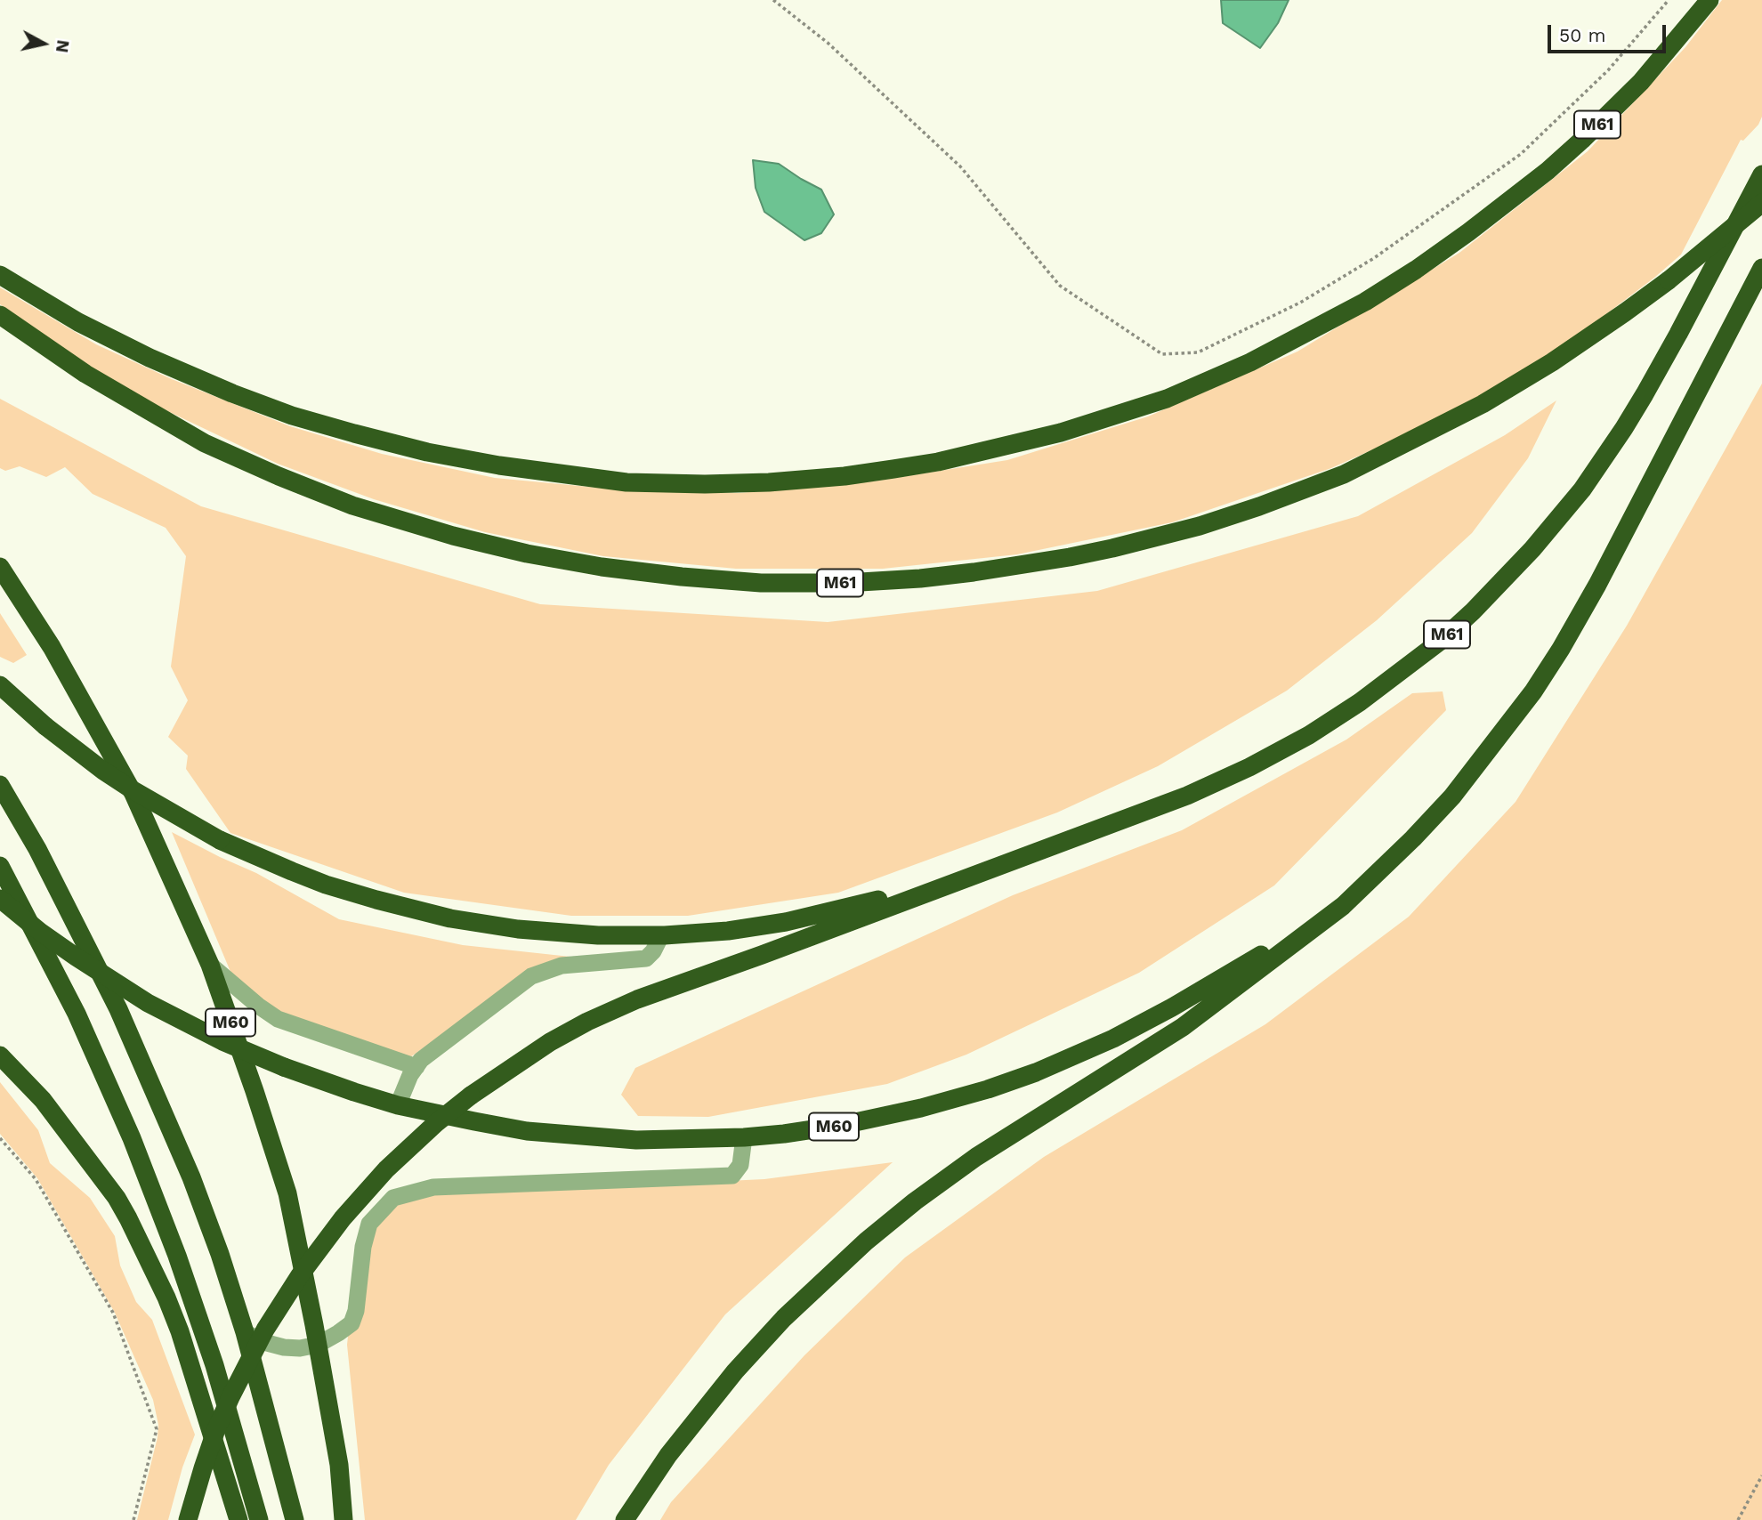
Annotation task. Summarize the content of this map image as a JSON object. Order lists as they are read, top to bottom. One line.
{"streets":{"highway":["M61","M60"]},"scale_bar":"50 m","north":"right"}
